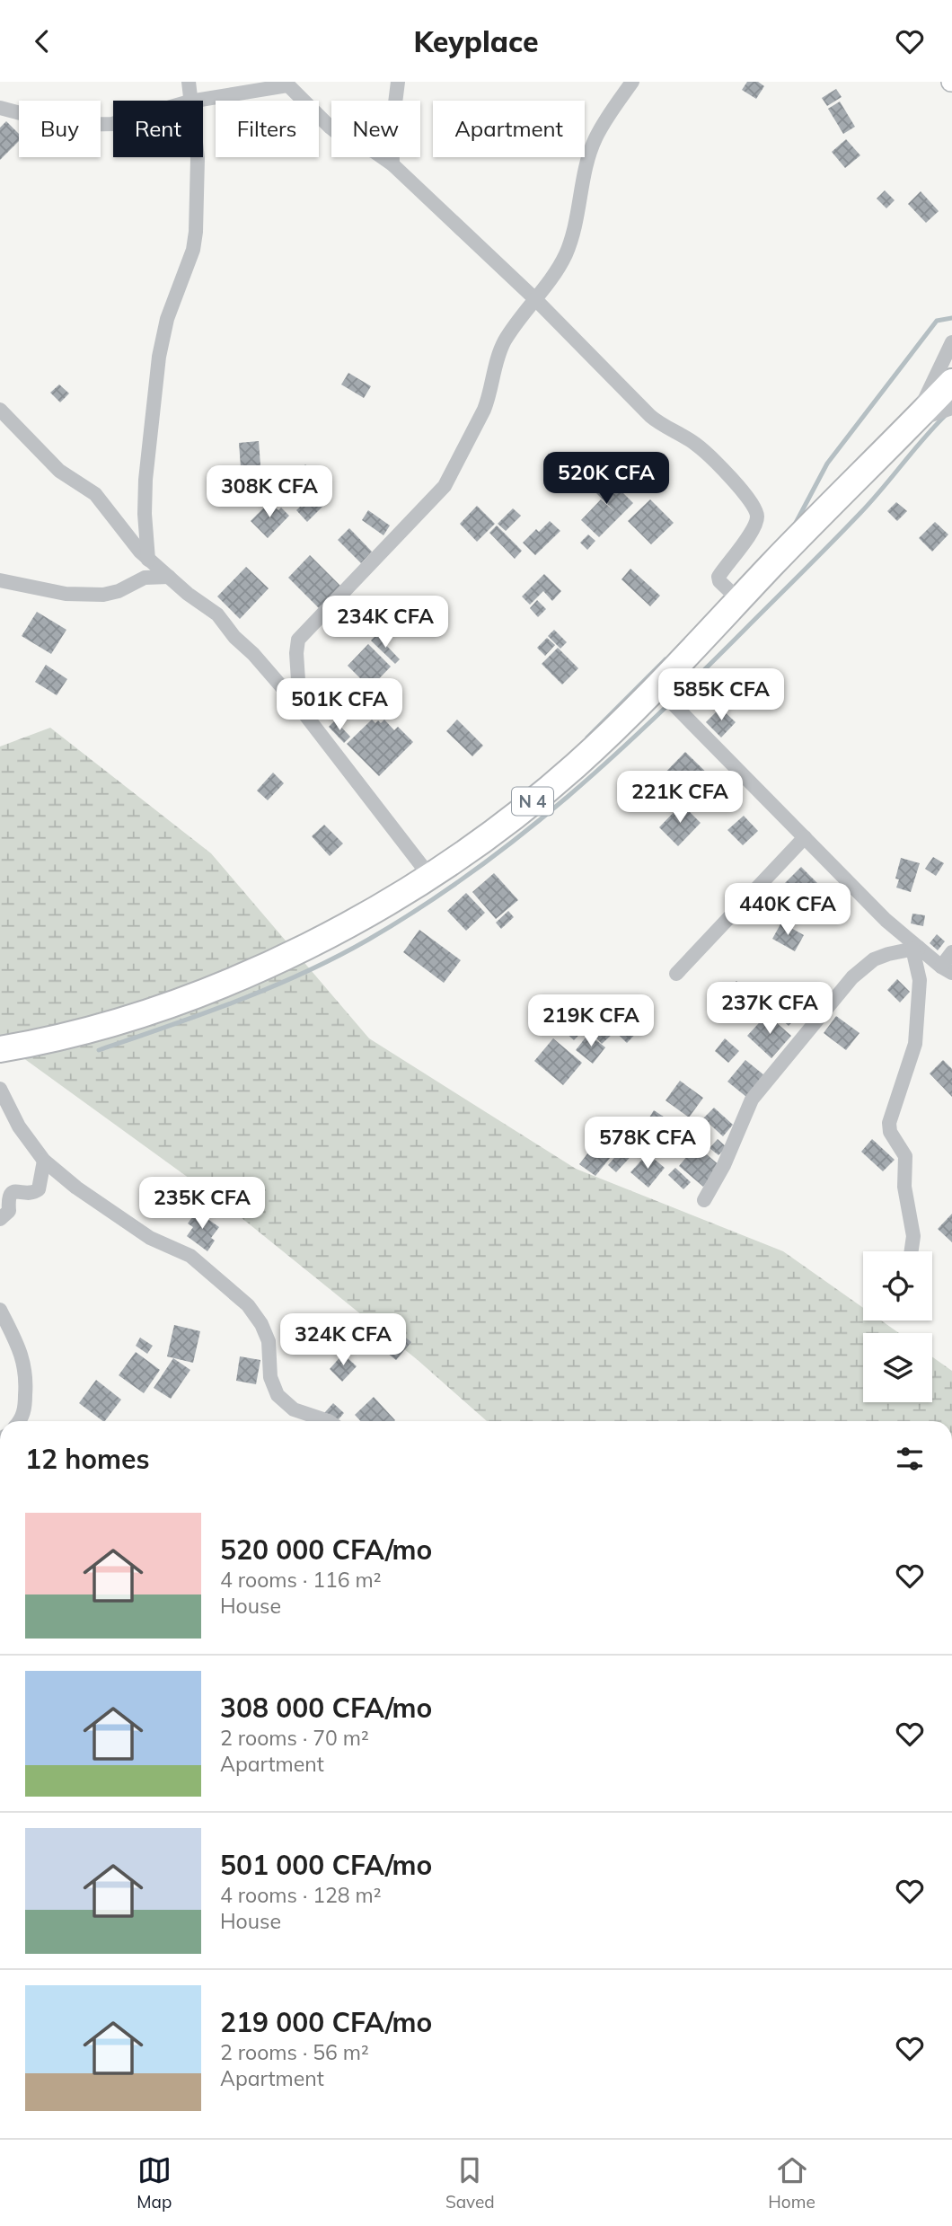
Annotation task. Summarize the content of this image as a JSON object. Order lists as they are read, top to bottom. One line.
{"streets":{"highway":["N 4"]},"page":{"header":"Keyplace","chip":["Buy","Rent","Filters","New","Apartment"],"price":["520K CFA","308K CFA","234K CFA","585K CFA","501K CFA","221K CFA","440K CFA","237K CFA","219K CFA","578K CFA","235K CFA","324K CFA"],"heading":"12 homes","list":[{"name":"520 000 CFA/mo","note":"4 rooms · 116 m² · House"},{"name":"308 000 CFA/mo","note":"2 rooms · 70 m² · Apartment"},{"name":"501 000 CFA/mo","note":"4 rooms · 128 m² · House"},{"name":"219 000 CFA/mo","note":"2 rooms · 56 m² · Apartment"}],"tabs":["Map","Saved","Home"]}}
